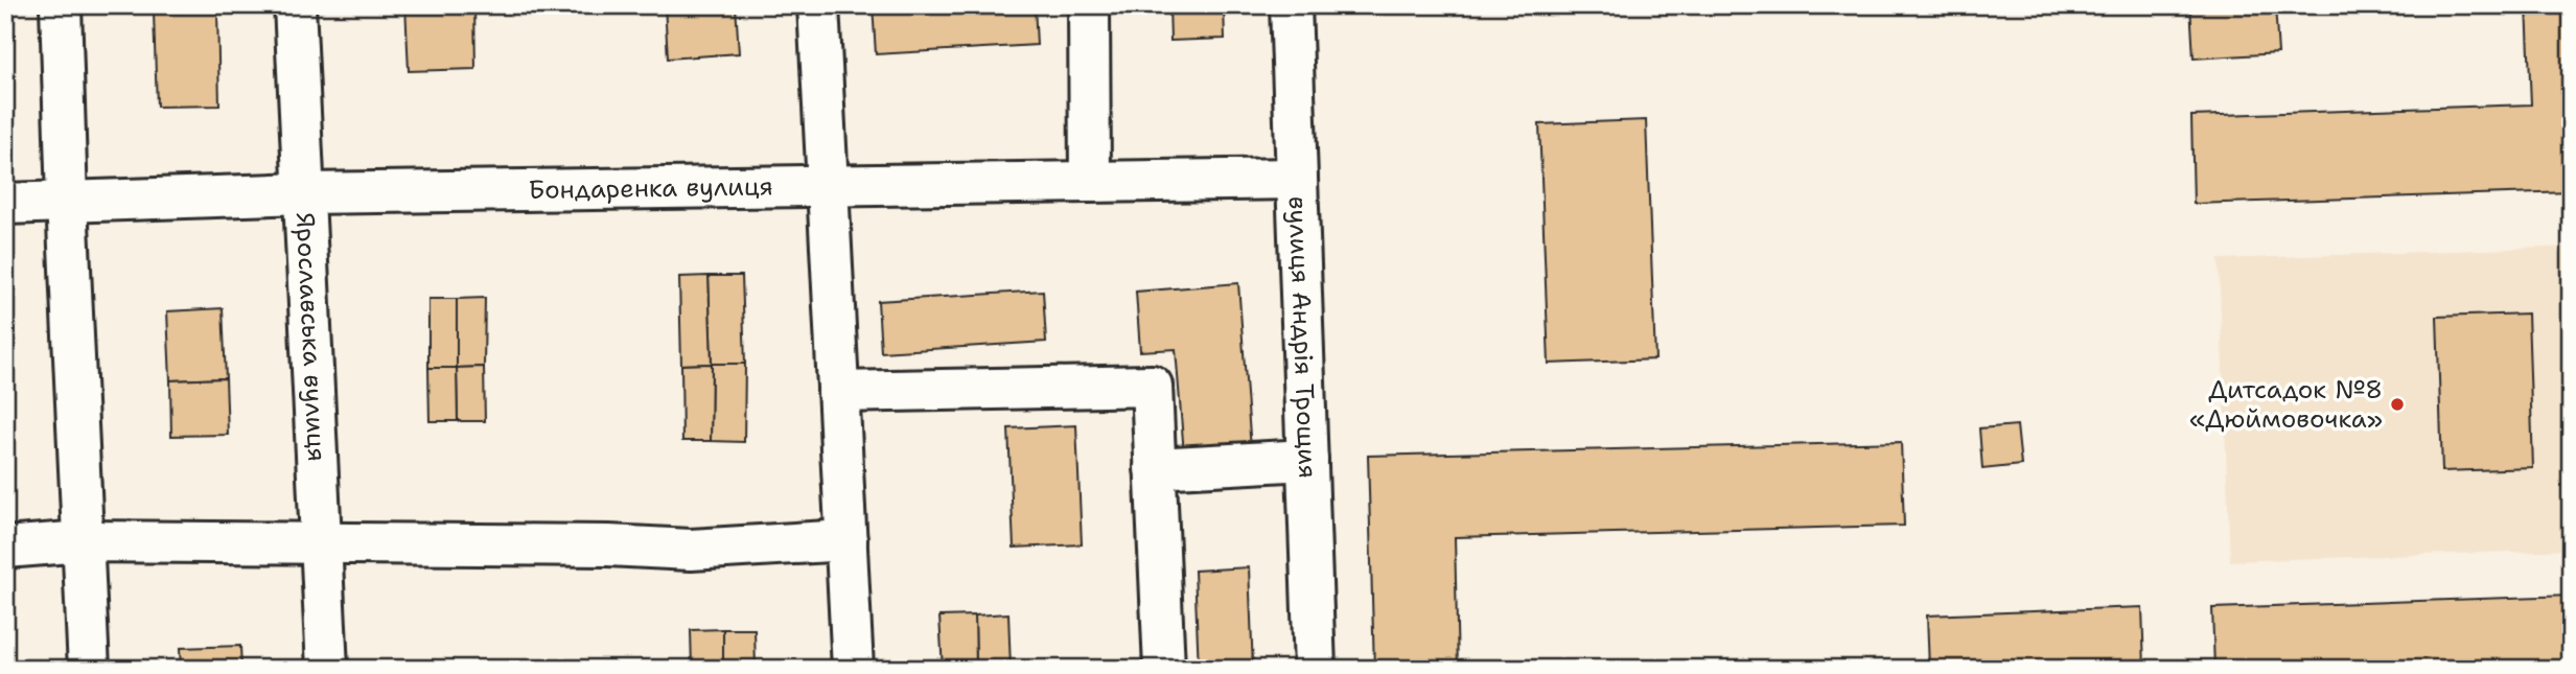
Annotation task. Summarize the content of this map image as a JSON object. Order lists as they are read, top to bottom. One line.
{"streets":{"street":["Бондаренка вулиця","Ярославська вулиця","вулиця Андрія Трощия"]},"crossings":[["Бондаренка вулиця","Ярославська вулиця"],["Бондаренка вулиця","вулиця Андрія Трощия"]],"places":["Дитсадок №8 «Дюймовочка»"]}
